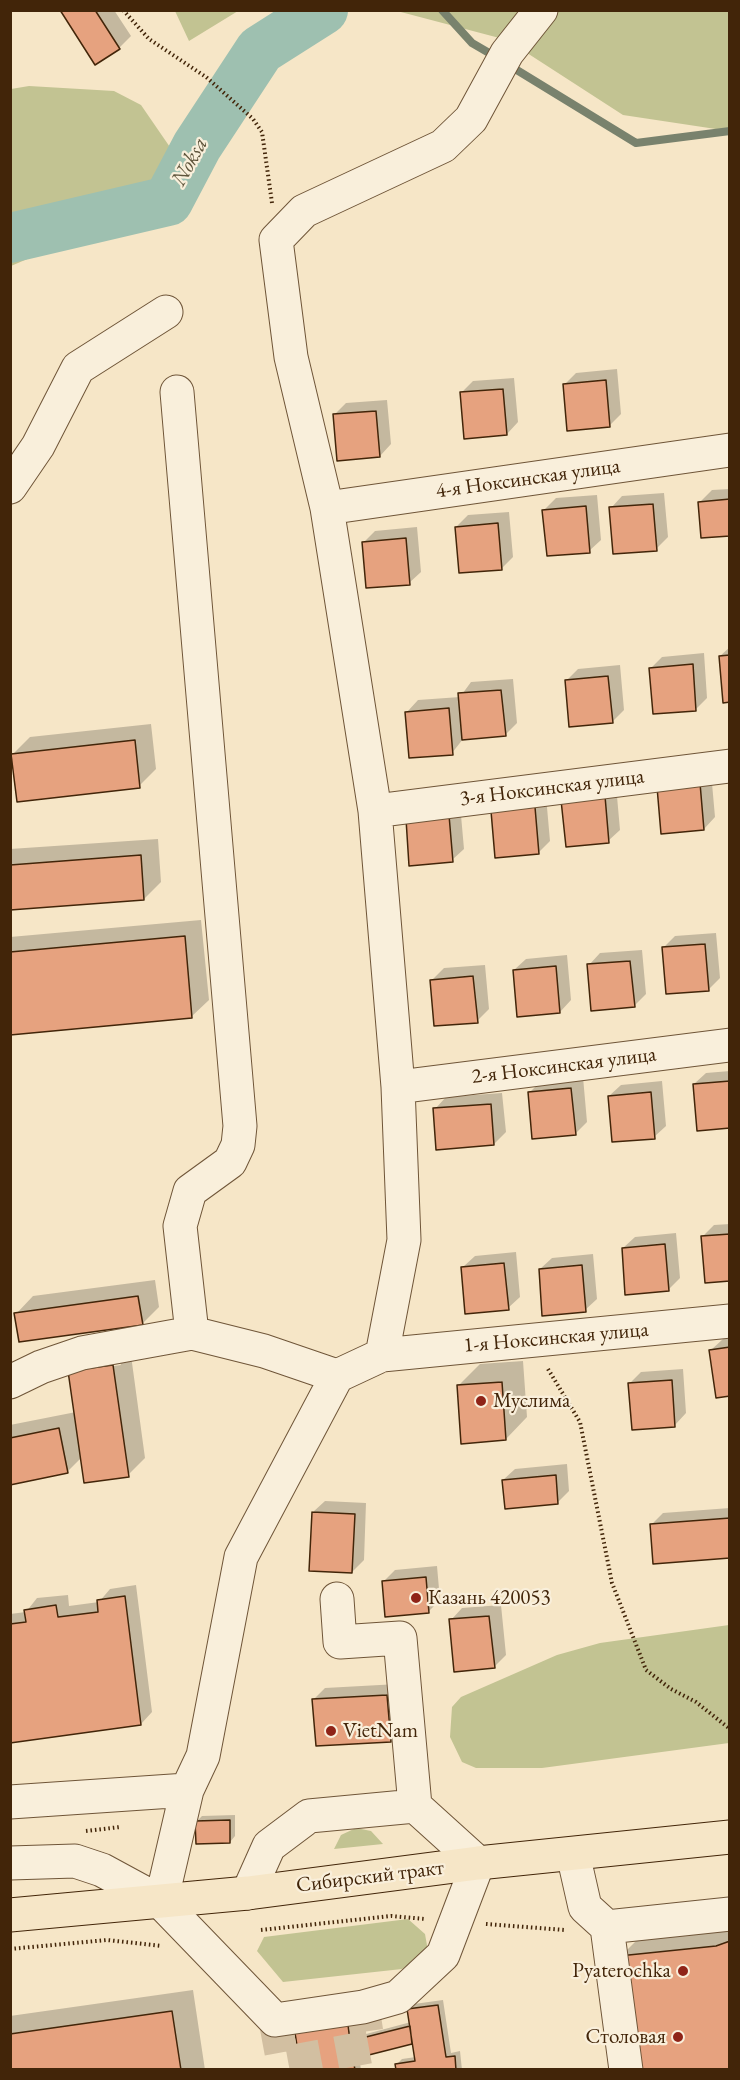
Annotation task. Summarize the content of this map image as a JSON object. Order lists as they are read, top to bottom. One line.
{"streets":{"main road":["Сибирский тракт"],"street":["4-я Ноксинская улица","3-я Ноксинская улица","2-я Ноксинская улица","1-я Ноксинская улица"]},"water":["Noksa"],"places":["Муслима","Казань 420053","VietNam","Pyaterochka","Столовая"]}
